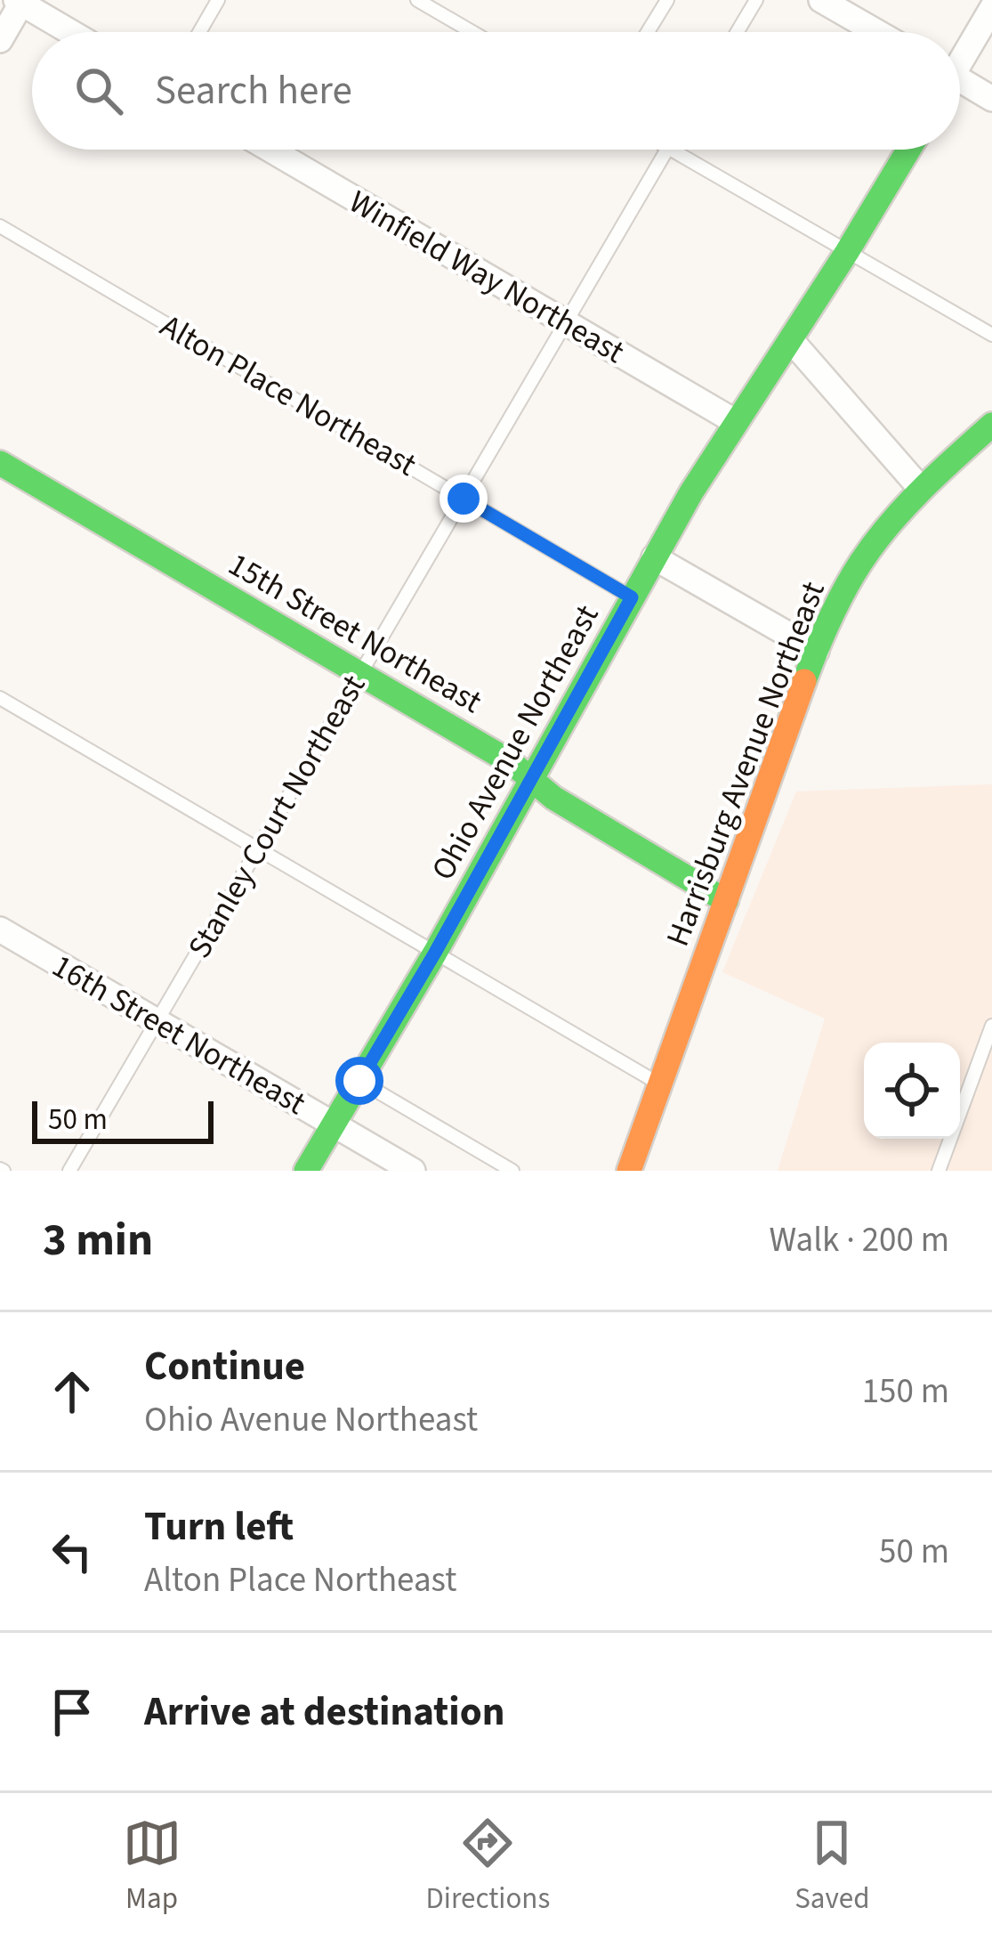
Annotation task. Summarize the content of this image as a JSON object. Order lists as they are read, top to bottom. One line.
{"streets":{"street":["Winfield Way Northeast","15th Street Northeast","Ohio Avenue Northeast","Harrisburg Avenue Northeast","16th Street Northeast"],"lane":["Alton Place Northeast","Stanley Court Northeast"]},"crossings":[["Winfield Way Northeast","Ohio Avenue Northeast"],["Winfield Way Northeast","Stanley Court Northeast"],["Alton Place Northeast","Ohio Avenue Northeast"],["Alton Place Northeast","Stanley Court Northeast"],["15th Street Northeast","Ohio Avenue Northeast"],["15th Street Northeast","Harrisburg Avenue Northeast"],["15th Street Northeast","Stanley Court Northeast"],["Ohio Avenue Northeast","16th Street Northeast"],["Stanley Court Northeast","16th Street Northeast"]],"scale_bar":"50 m","page":{"search":"Search here","scale":"50 m","heading":["3 min","Walk · 200 m"],"list":[["Continue","Ohio Avenue Northeast","150 m"],["Turn left","Alton Place Northeast","50 m"],"Arrive at destination"],"nav":["Map","Directions","Saved"]}}
